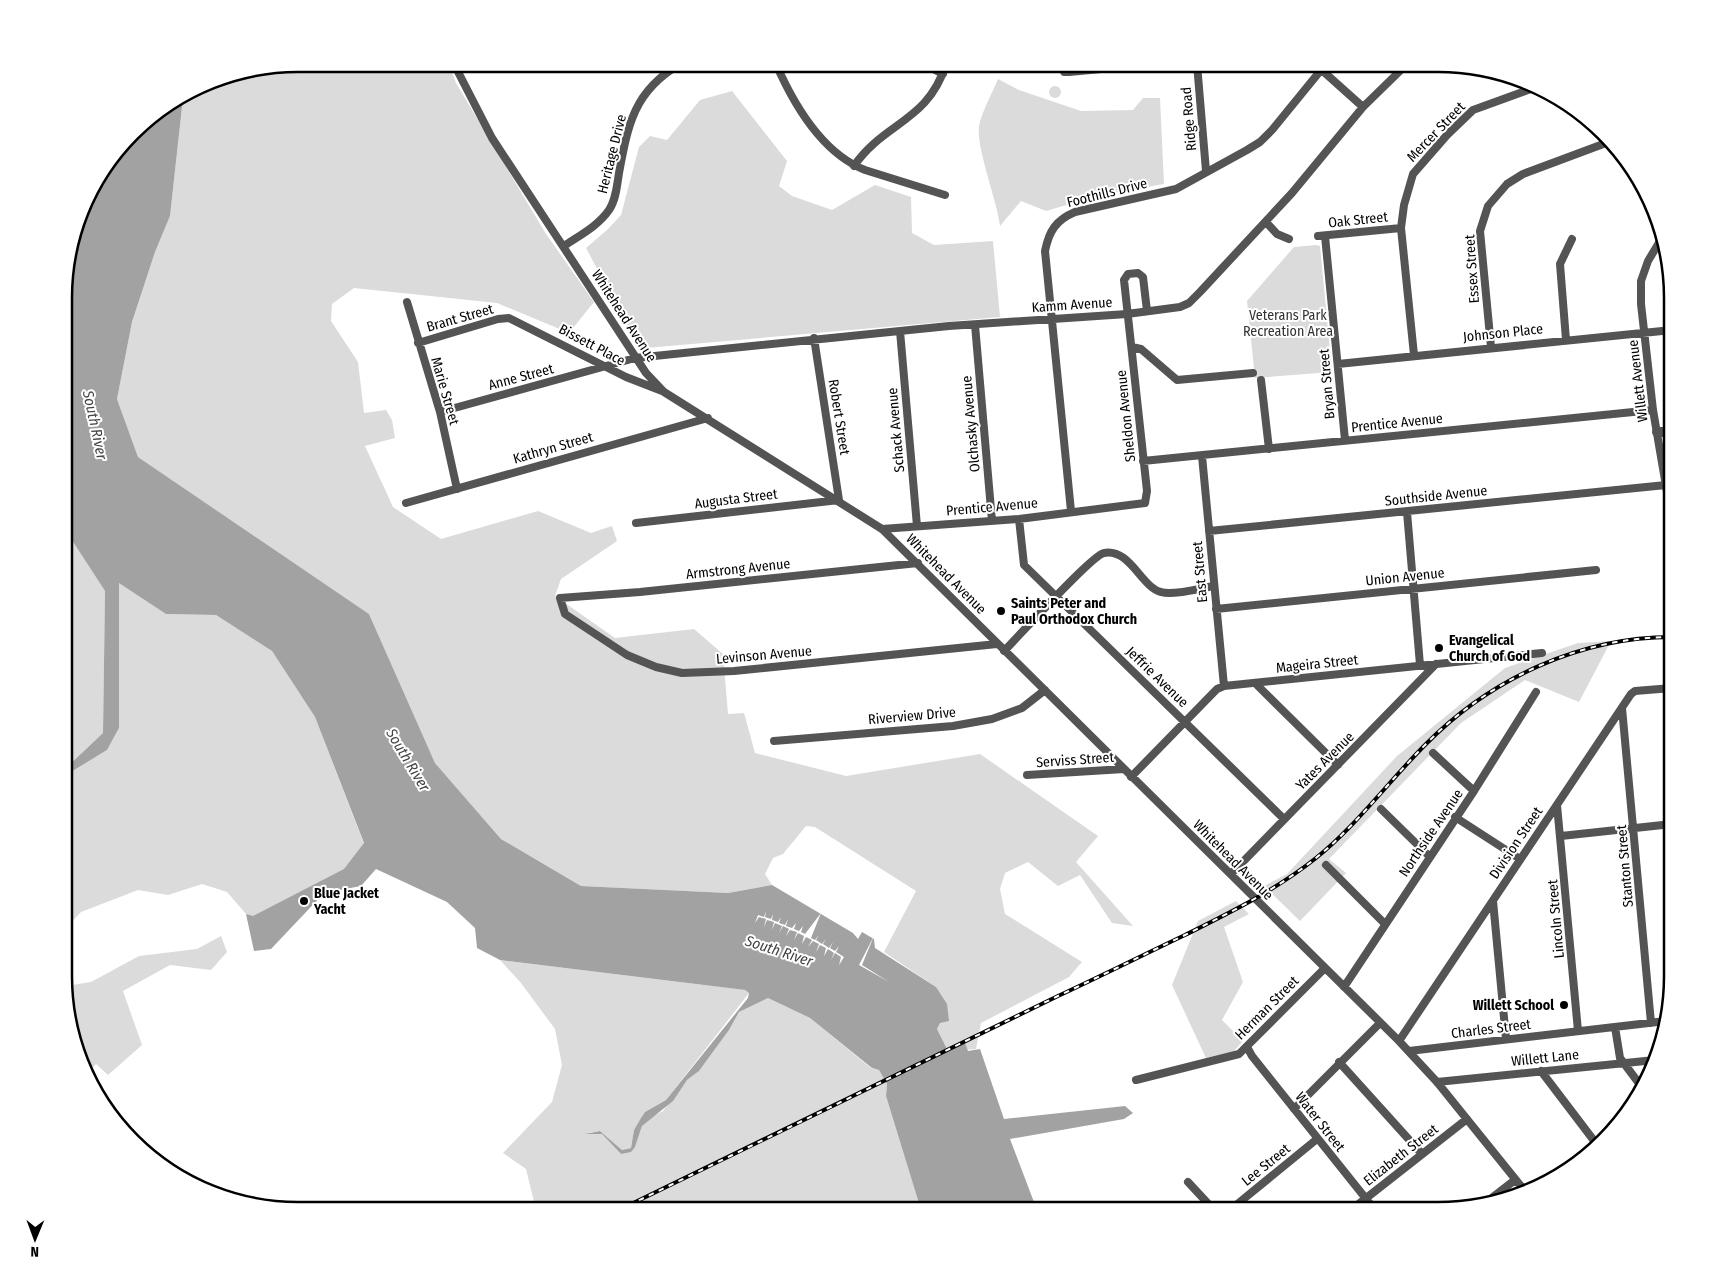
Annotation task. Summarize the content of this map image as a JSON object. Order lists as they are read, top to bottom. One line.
{"streets":{"street":["Ridge Road","Mercer Street","Heritage Drive","Foothills Drive","Oak Street","Essex Street","Kamm Avenue","Whitehead Avenue","Brant Street","Johnson Place","Bissett Place","Anne Street","Willett Avenue","Bryan Street","Marie Street","Sheldon Avenue","Robert Street","Prentice Avenue","Olchasky Avenue","Schack Avenue","Kathryn Street","Southside Avenue","Augusta Street","Armstrong Avenue","East Street","Union Avenue","Levinson Avenue","Mageira Street","Jeffrie Avenue","Riverview Drive","Serviss Street","Yates Avenue","Northside Avenue","Division Street","Stanton Street","Lincoln Street","Herman Street","Charles Street","Willett Lane","Water Street","Elizabeth Street","Lee Street"]},"crossings":[["Ridge Road","Foothills Drive"],["Mercer Street","Oak Street"],["Mercer Street","Johnson Place"],["Heritage Drive","Whitehead Avenue"],["Foothills Drive","Kamm Avenue"],["Foothills Drive","Prentice Avenue"],["Oak Street","Bryan Street"],["Essex Street","Johnson Place"],["Kamm Avenue","Whitehead Avenue"],["Kamm Avenue","Anne Street"],["Kamm Avenue","Sheldon Avenue"],["Kamm Avenue","Robert Street"],["Kamm Avenue","Olchasky Avenue"],["Kamm Avenue","Schack Avenue"],["Whitehead Avenue","Bissett Place"],["Whitehead Avenue","Anne Street"],["Whitehead Avenue","Robert Street"],["Whitehead Avenue","Prentice Avenue"],["Whitehead Avenue","Kathryn Street"],["Whitehead Avenue","Augusta Street"],["Whitehead Avenue","Armstrong Avenue"],["Whitehead Avenue","Levinson Avenue"],["Whitehead Avenue","Riverview Drive"],["Whitehead Avenue","Serviss Street"],["Whitehead Avenue","Yates Avenue"],["Whitehead Avenue","Northside Avenue"],["Whitehead Avenue","Division Street"],["Whitehead Avenue","Herman Street"],["Whitehead Avenue","Charles Street"],["Whitehead Avenue","Willett Lane"],["Whitehead Avenue","Elizabeth Street"],["Brant Street","Bissett Place"],["Brant Street","Marie Street"],["Johnson Place","Willett Avenue"],["Johnson Place","Bryan Street"],["Bissett Place","Anne Street"],["Anne Street","Marie Street"],["Willett Avenue","Prentice Avenue"],["Bryan Street","Prentice Avenue"],["Marie Street","Kathryn Street"],["Sheldon Avenue","Prentice Avenue"],["Robert Street","Augusta Street"],["Prentice Avenue","Olchasky Avenue"],["Prentice Avenue","Schack Avenue"],["Prentice Avenue","East Street"],["Prentice Avenue","Jeffrie Avenue"],["Southside Avenue","East Street"],["Armstrong Avenue","Levinson Avenue"],["East Street","Union Avenue"],["East Street","Mageira Street"],["Mageira Street","Yates Avenue"],["Jeffrie Avenue","Yates Avenue"],["Division Street","Stanton Street"],["Division Street","Lincoln Street"],["Stanton Street","Charles Street"],["Lincoln Street","Charles Street"],["Herman Street","Water Street"],["Water Street","Elizabeth Street"],["Water Street","Lee Street"]],"water":["South River"],"parks":["Veterans Park Recreation Area"],"places":["Saints Peter and Paul Orthodox Church","Evangelical Church of God","Blue Jacket Yacht","Willett School"],"north":"bottom"}
